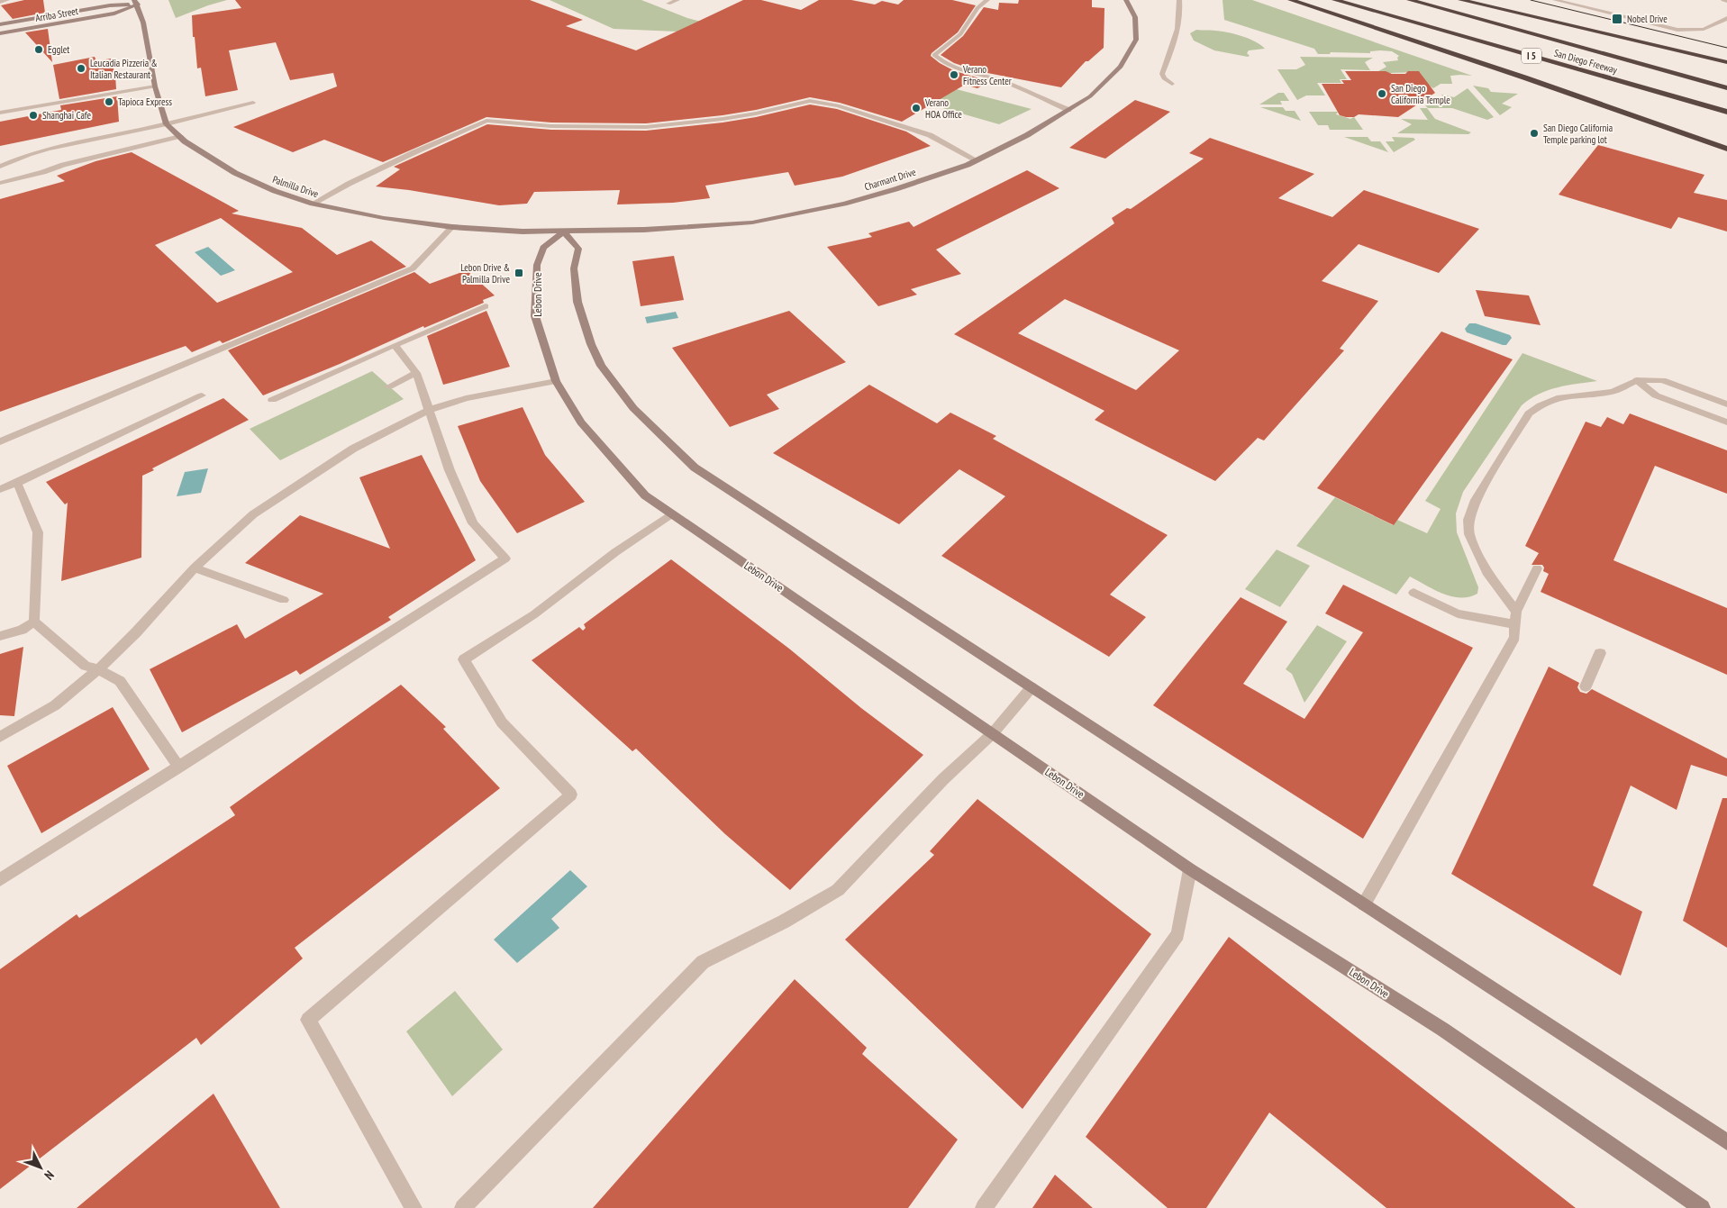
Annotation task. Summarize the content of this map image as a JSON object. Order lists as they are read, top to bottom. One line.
{"streets":{"highway":["I 5","San Diego Freeway"],"street":["Arriba Street","Charmant Drive","Palmilla Drive","Lebon Drive"]},"crossings":[["Arriba Street","Palmilla Drive"],["Charmant Drive","Palmilla Drive"],["Charmant Drive","Lebon Drive"],["Palmilla Drive","Lebon Drive"]],"places":{"transit":["Nobel Drive","Lebon Drive & Palmilla Drive"],"other":["Egglet","Leucadia Pizzeria & Italian Restaurant","Verano Fitness Center","San Diego California Temple","Tapioca Express","Verano HOA Office","Shanghai Cafe","San Diego California Temple parking lot"]},"north":"bottom right"}
